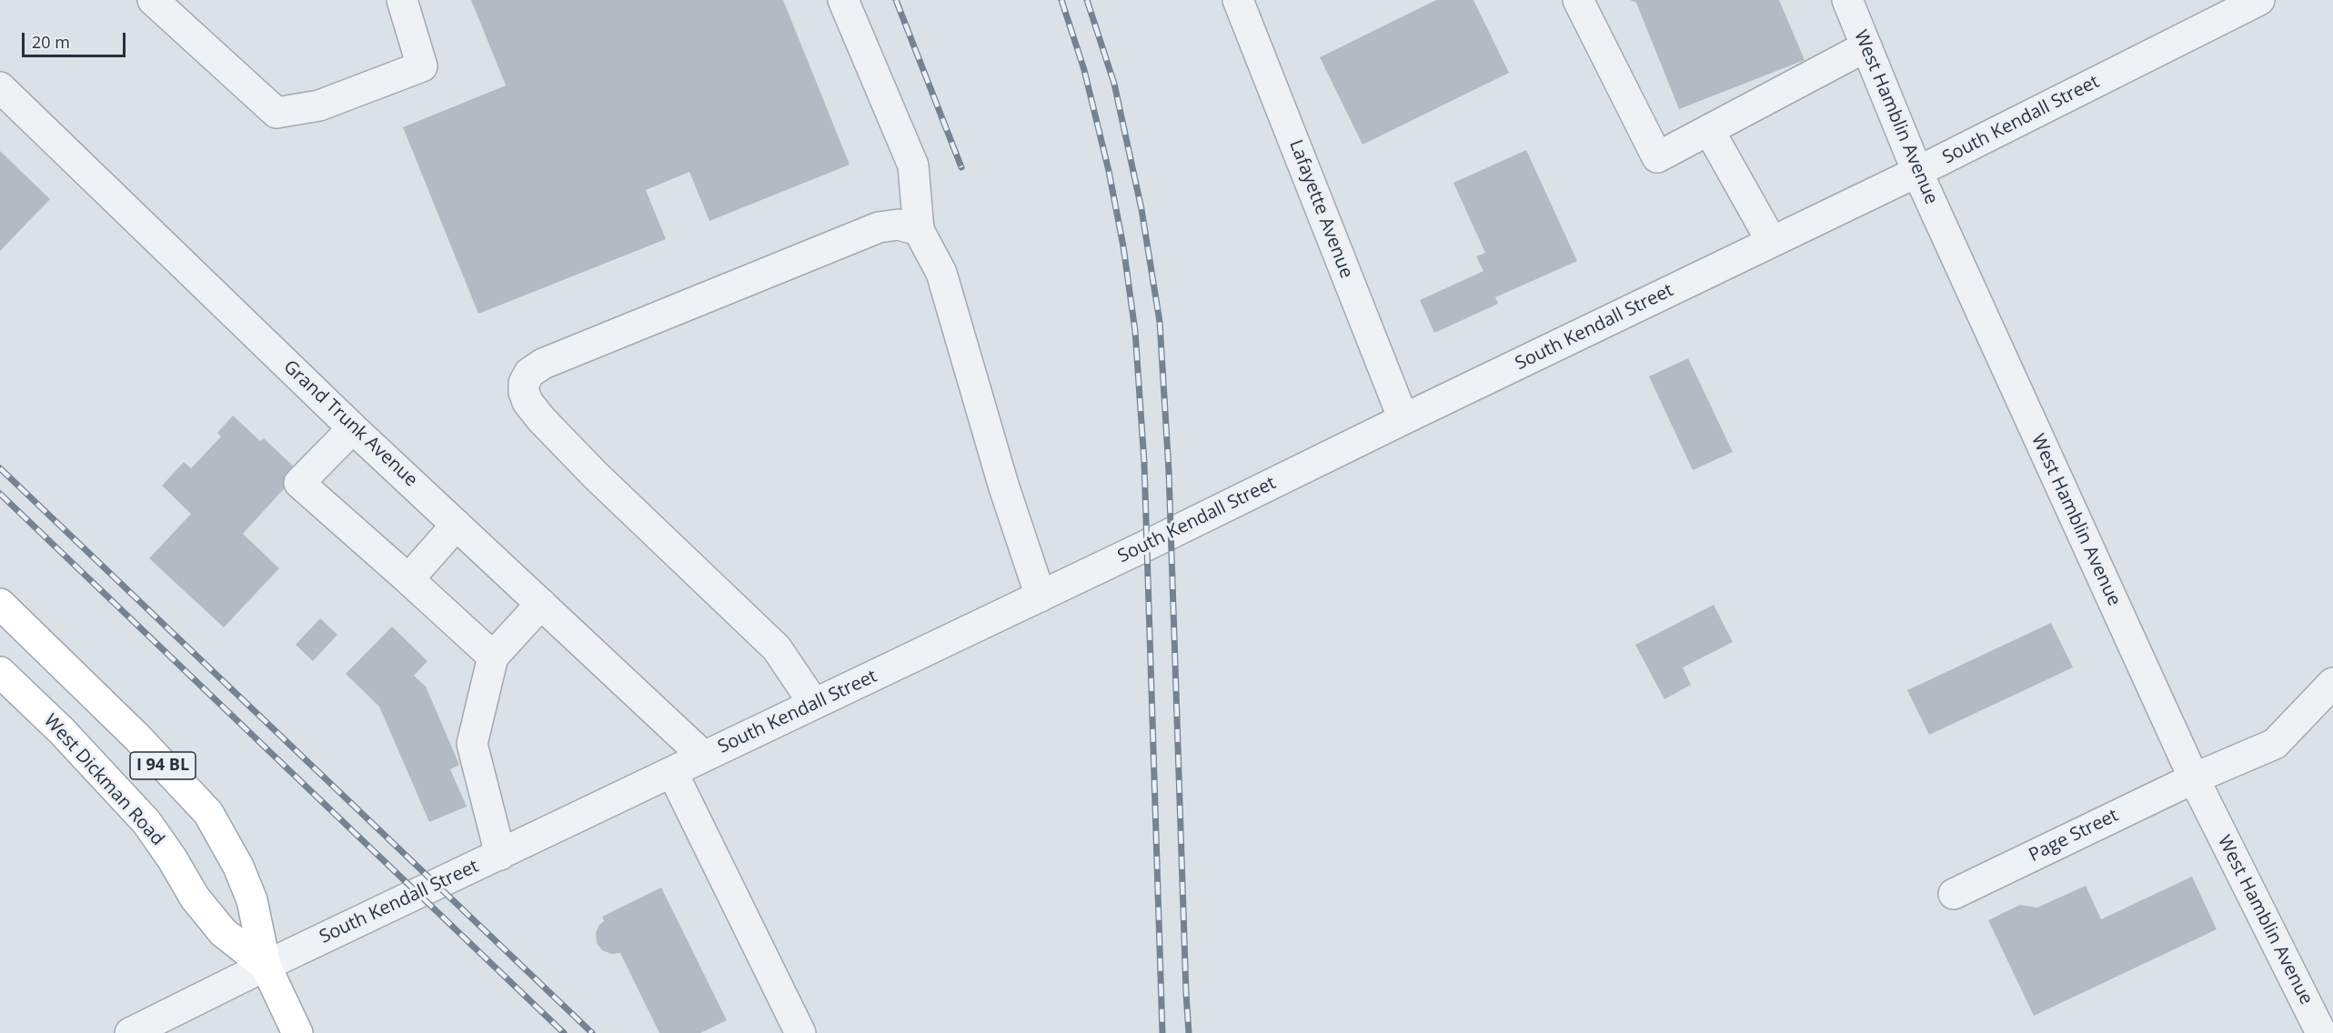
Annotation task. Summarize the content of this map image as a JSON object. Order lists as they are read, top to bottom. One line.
{"streets":{"main road":["I 94 BL","West Dickman Road"],"street":["West Hamblin Avenue","South Kendall Street","Lafayette Avenue","Grand Trunk Avenue","Page Street"]},"crossings":[["West Hamblin Avenue","South Kendall Street"],["West Hamblin Avenue","Page Street"],["South Kendall Street","Lafayette Avenue"],["South Kendall Street","Grand Trunk Avenue"],["South Kendall Street","West Dickman Road"]],"scale_bar":"20 m"}
